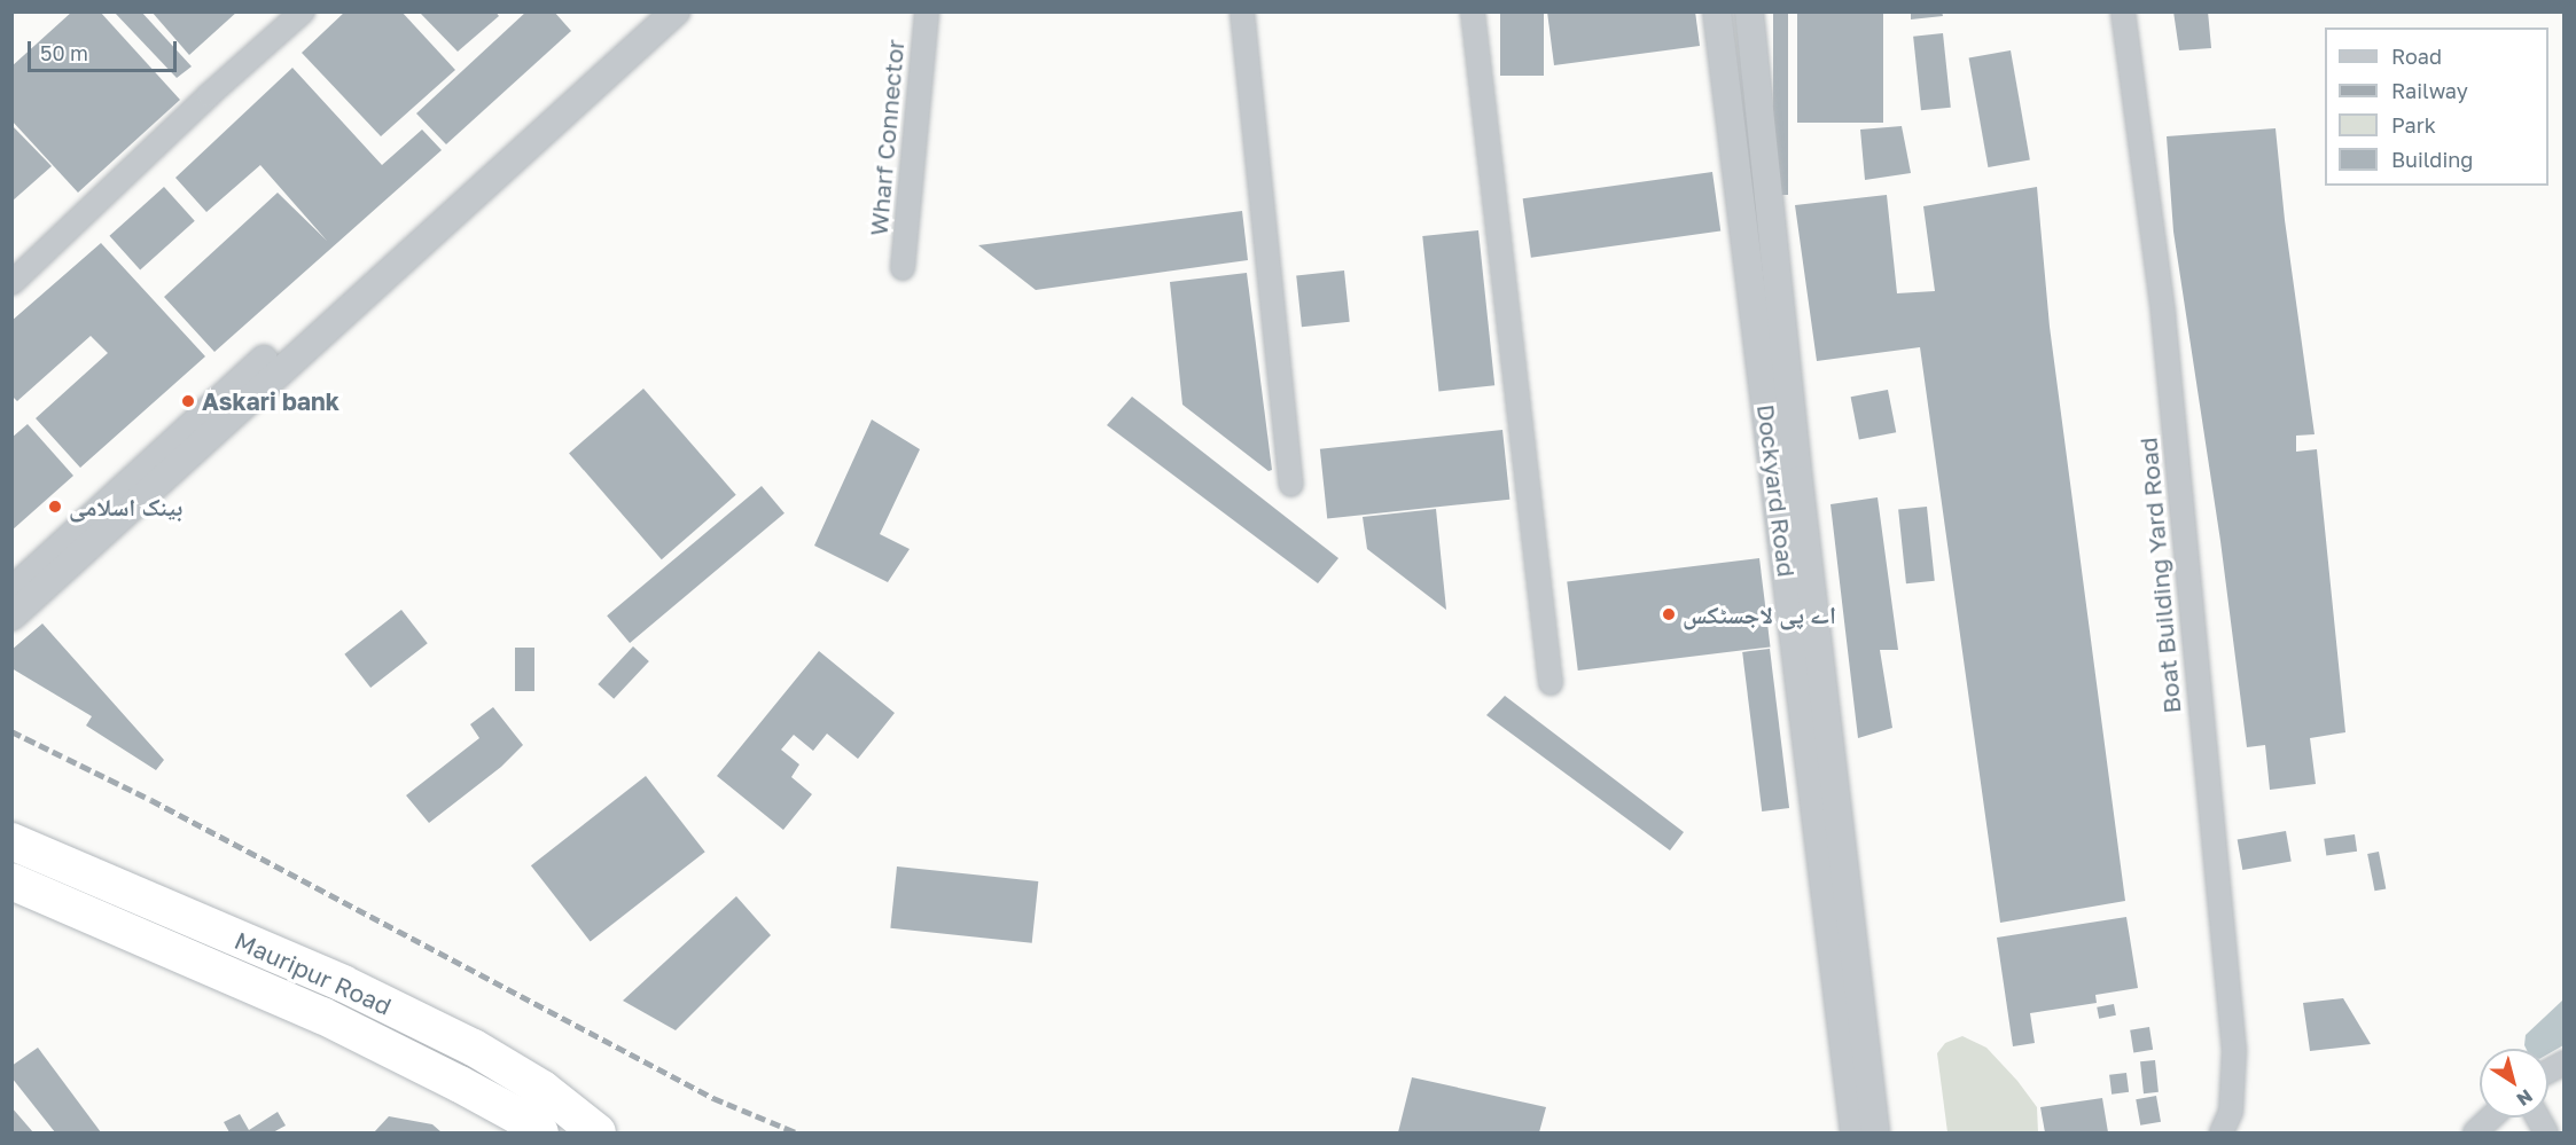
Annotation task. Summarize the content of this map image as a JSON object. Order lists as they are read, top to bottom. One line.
{"streets":{"highway":["Mauripur Road"],"street":["Wharf Connector","Dockyard Road","Boat Building Yard Road"]},"places":["Askari bank","بینک اسلامی","اے پی لاجسٹکس"],"legend":["Road","Railway","Park","Building"],"scale_bar":"50 m","north":"bottom right"}
